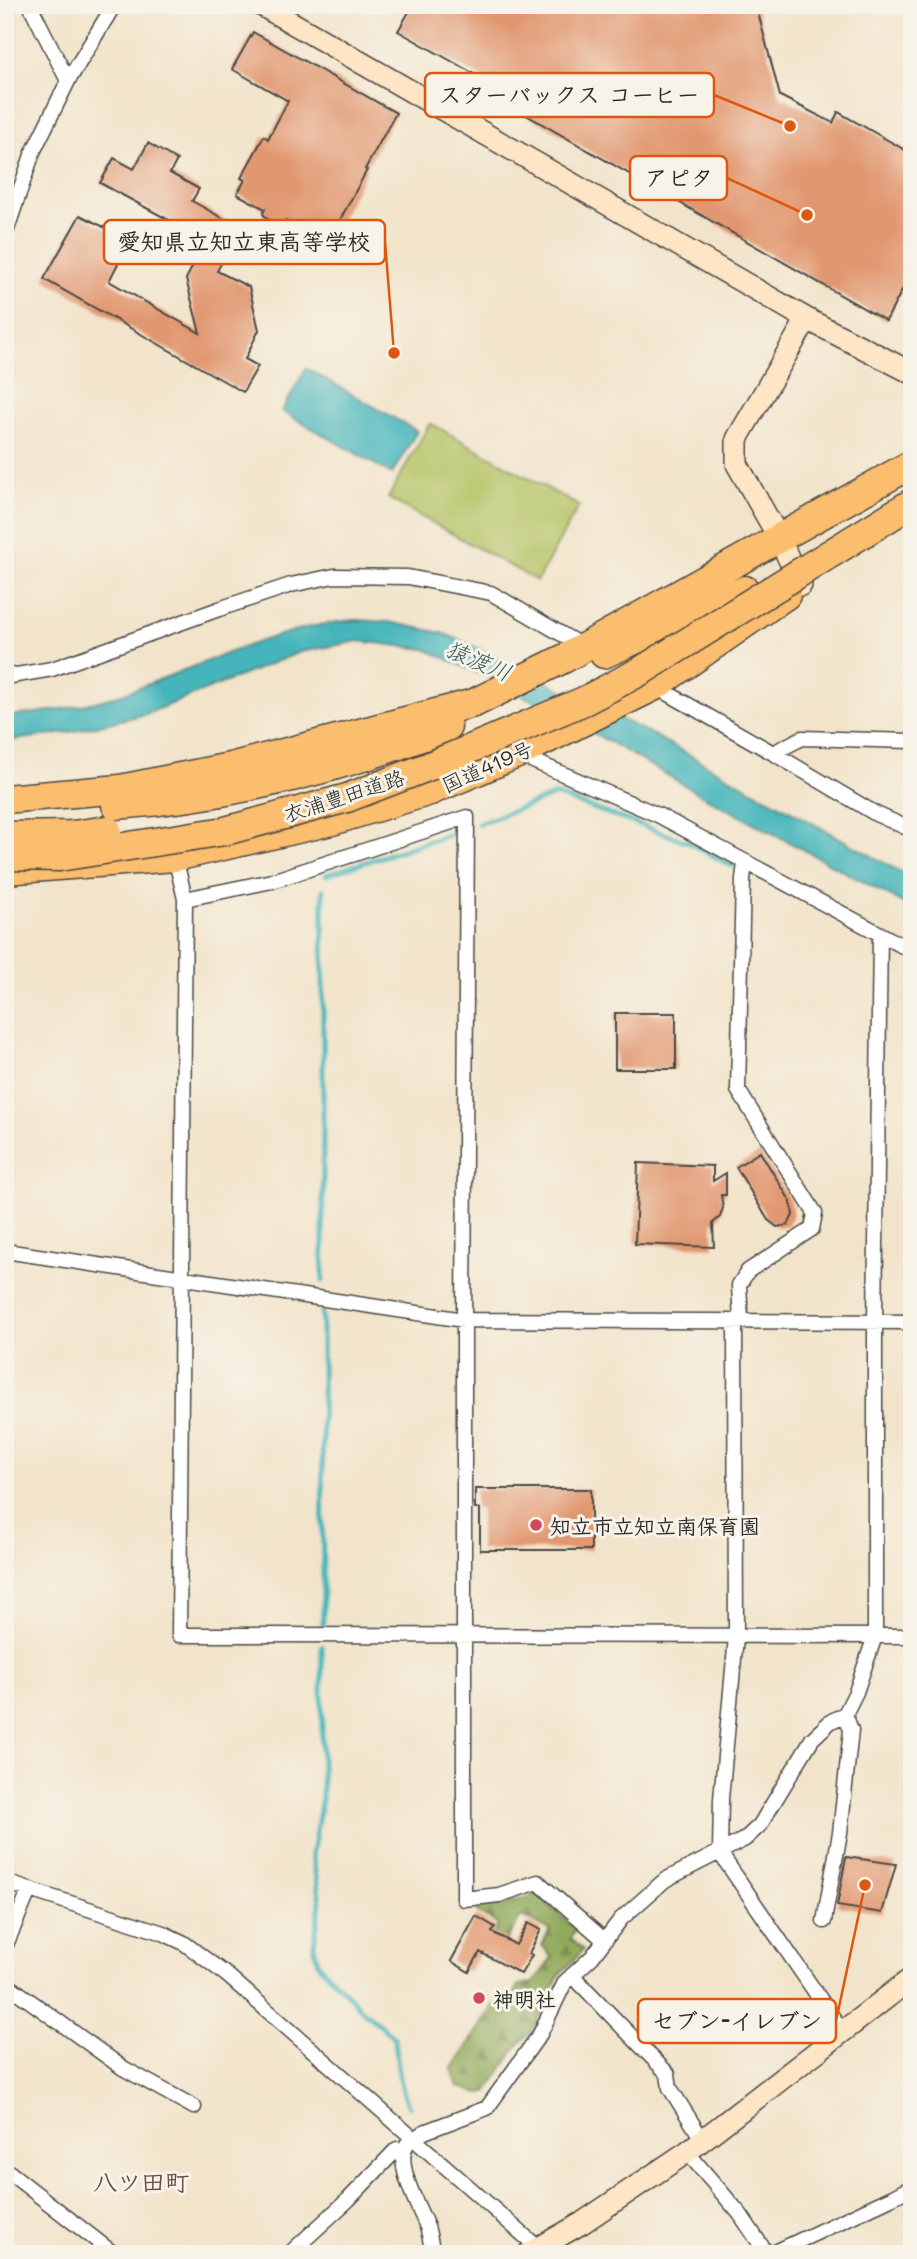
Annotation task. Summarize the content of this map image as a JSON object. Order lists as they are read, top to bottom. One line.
{"streets":{"highway":["国道419号","衣浦豊田道路"]},"districts":["八ツ田町"],"water":["猿渡川"],"places":["スターバックス コーヒー","アピタ","愛知県立知立東高等学校","知立市立知立南保育園","セブン-イレブン","神明社"]}
